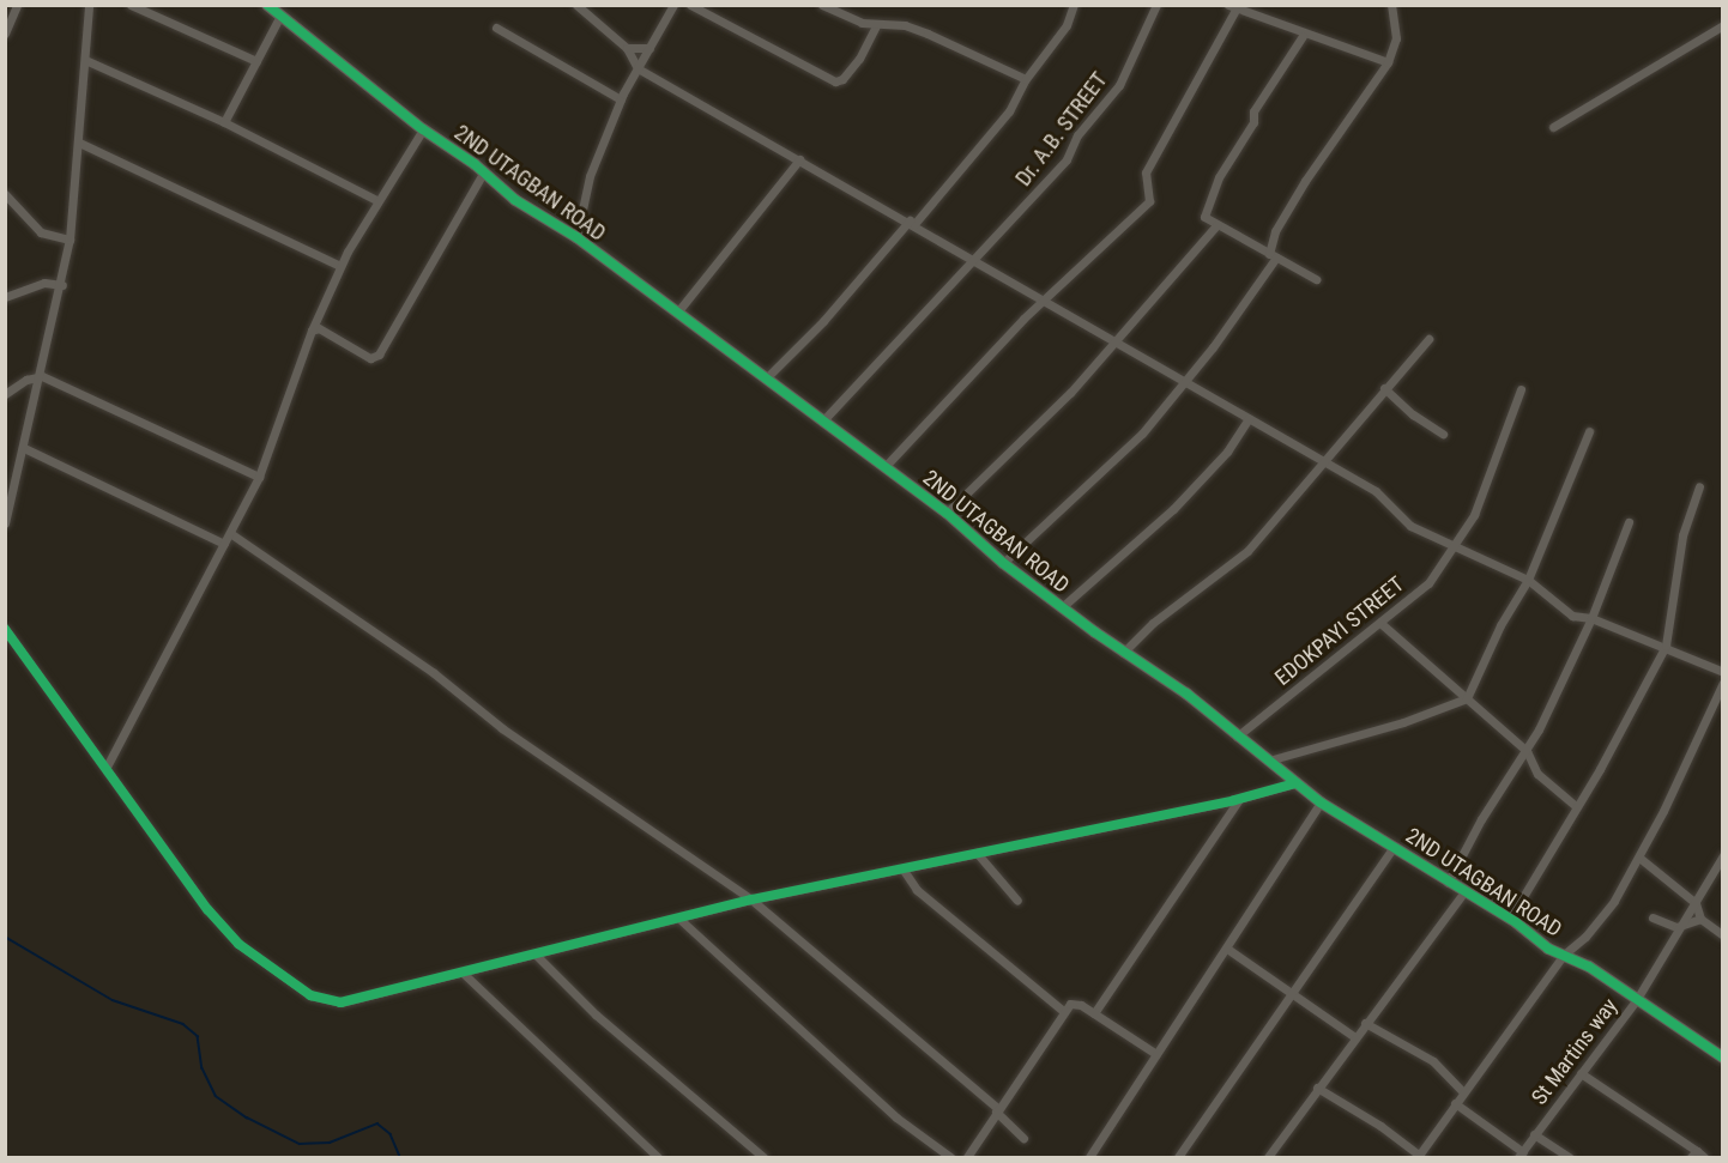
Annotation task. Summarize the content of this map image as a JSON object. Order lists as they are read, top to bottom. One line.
{"streets":{"street":["Dr. A.B. STREET","2ND UTAGBAN ROAD","EDOKPAYI STREET","St Martins way"]},"crossings":[["Dr. A.B. STREET","2ND UTAGBAN ROAD"],["2ND UTAGBAN ROAD","EDOKPAYI STREET"],["2ND UTAGBAN ROAD","St Martins way"]]}
